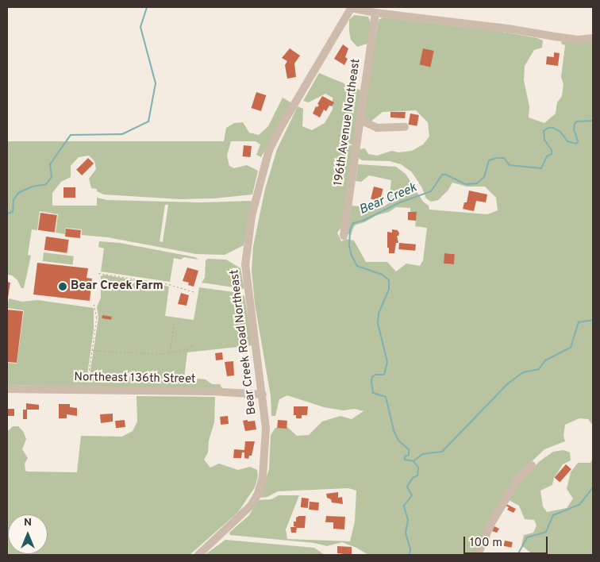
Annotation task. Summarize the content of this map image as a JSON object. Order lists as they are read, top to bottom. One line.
{"streets":{"street":["196th Avenue Northeast","Bear Creek Road Northeast","Northeast 136th Street"]},"crossings":[["Bear Creek Road Northeast","Northeast 136th Street"]],"water":["Bear Creek"],"places":["Bear Creek Farm"],"scale_bar":"100 m","north":"top"}
